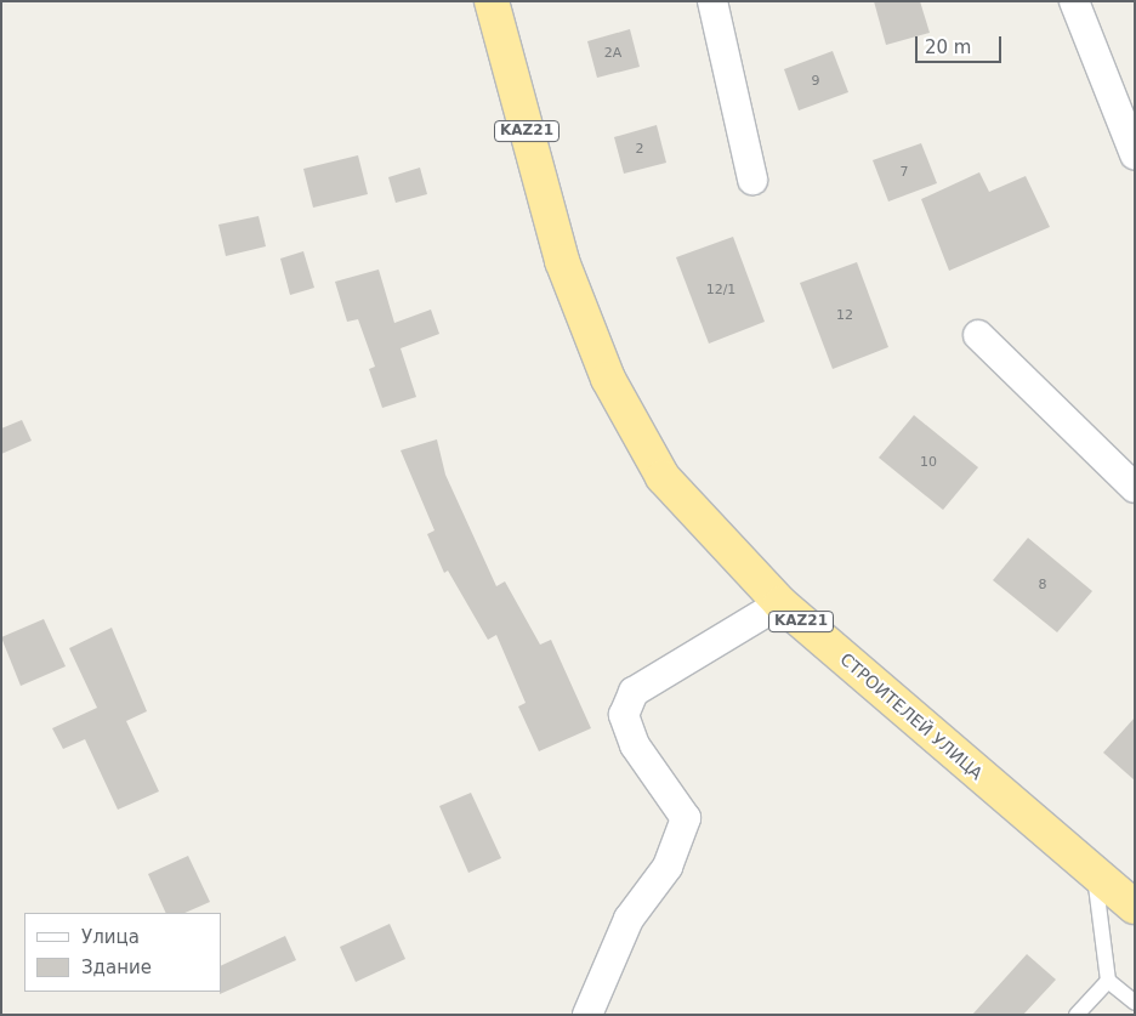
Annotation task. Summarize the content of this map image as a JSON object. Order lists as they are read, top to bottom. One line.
{"streets":{"highway":["KAZ21","СТРОИТЕЛЕЙ УЛИЦА"]},"house_numbers":["2А","9","2","7","12/1","12","10","8"],"legend":["Улица","Здание"],"scale_bar":"20 m"}
